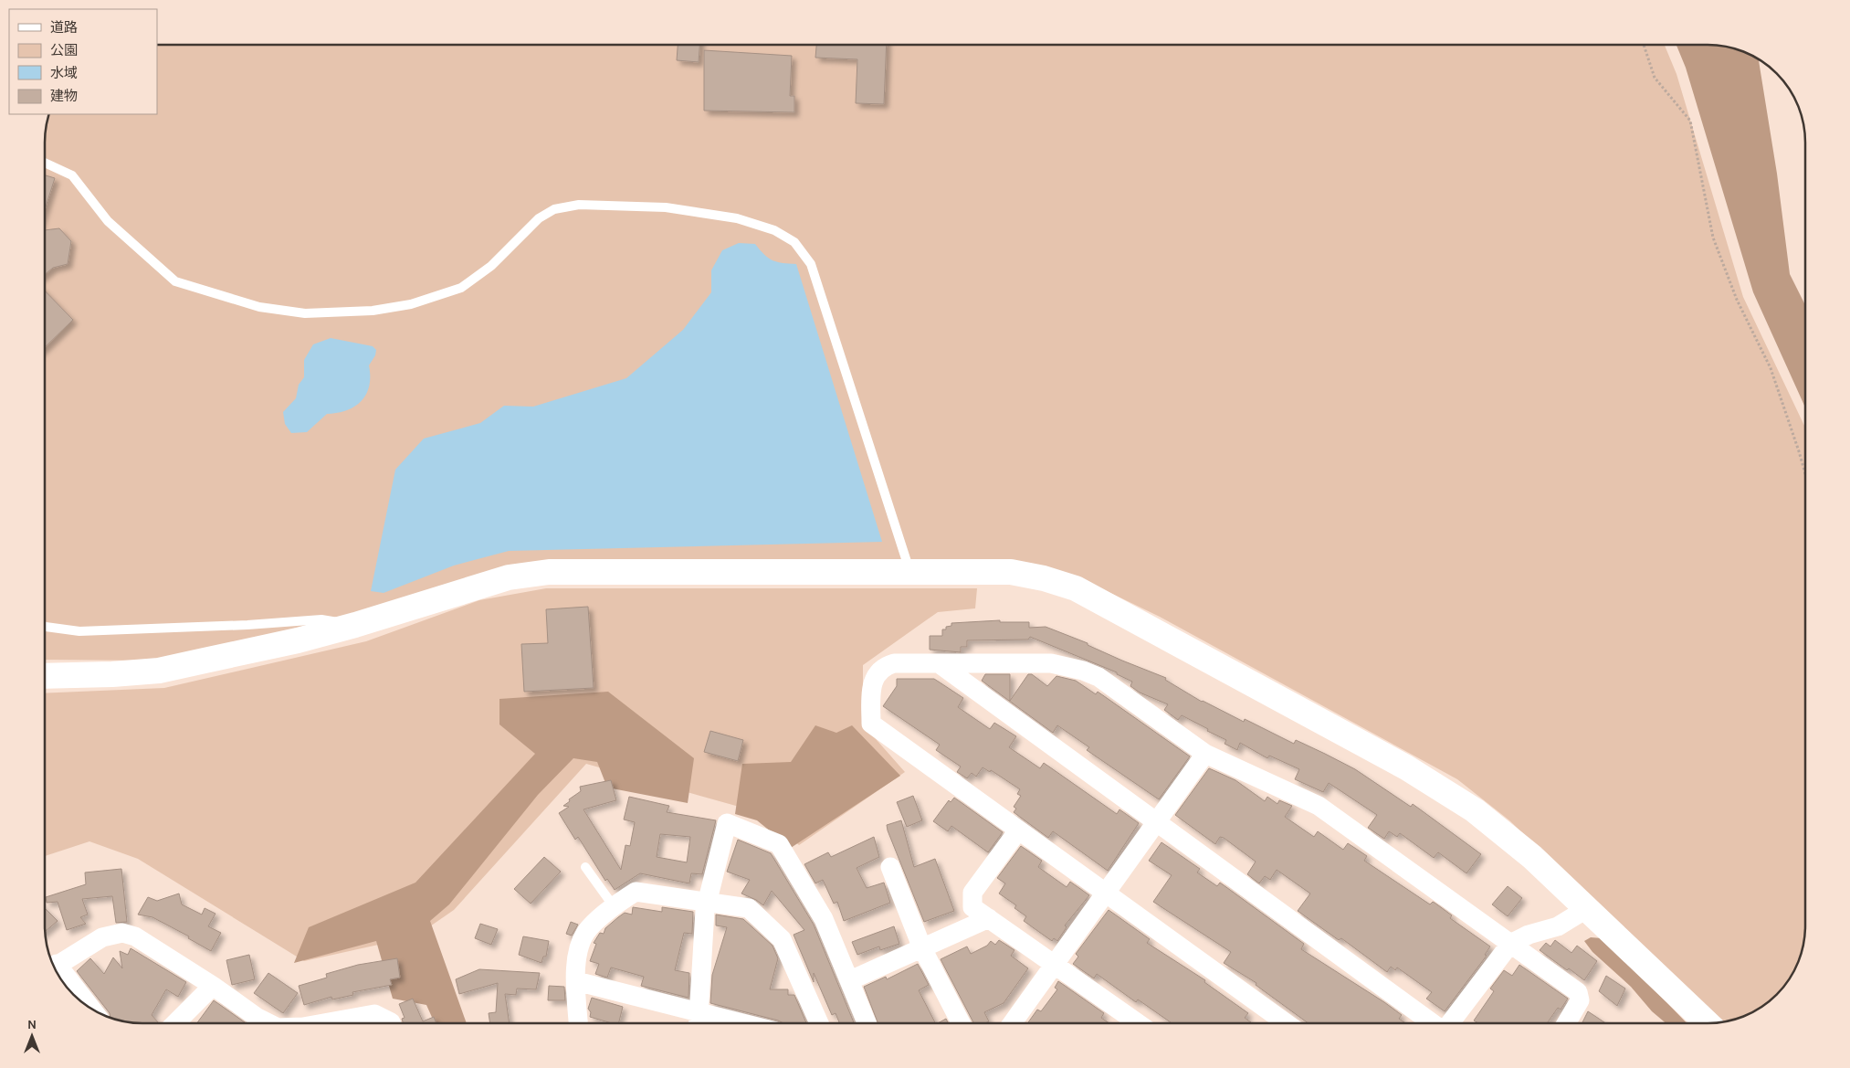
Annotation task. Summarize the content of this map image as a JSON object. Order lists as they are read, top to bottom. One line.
{"legend":["道路","公園","水域","建物"],"north":"top"}
